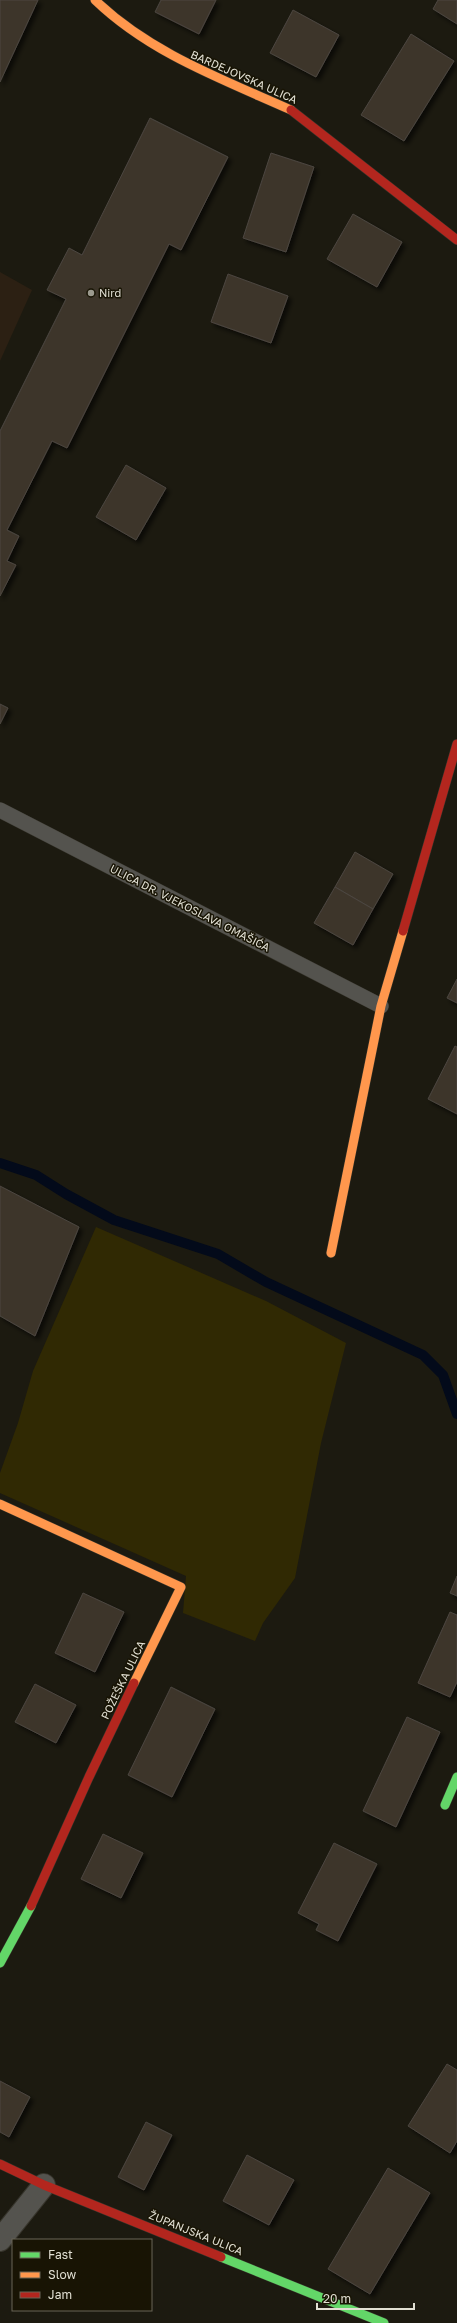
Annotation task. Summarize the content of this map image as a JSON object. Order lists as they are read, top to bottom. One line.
{"streets":{"street":["BARDEJOVSKA ULICA","POŽEŠKA ULICA","ŽUPANJSKA ULICA"],"lane":["ULICA DR. VJEKOSLAVA OMAŠIĆA"]},"places":["Nird"],"legend":["Fast","Slow","Jam"],"scale_bar":"20 m"}
